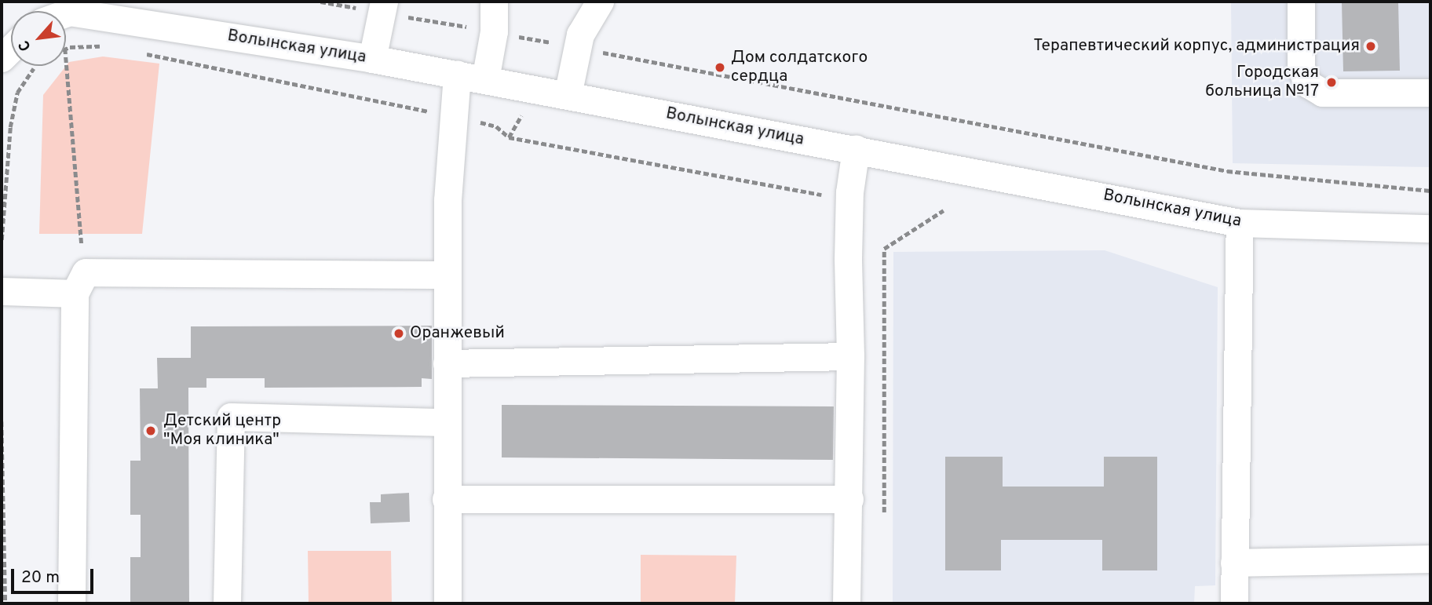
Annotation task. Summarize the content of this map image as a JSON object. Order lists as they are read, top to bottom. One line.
{"streets":{"street":["Волынская улица"]},"places":["Терапевтический корпус, администрация","Дом солдатского сердца","Городская больница №17","Оранжевый","Детский центр \"Моя клиника\""],"scale_bar":"20 m","north":"bottom left"}
